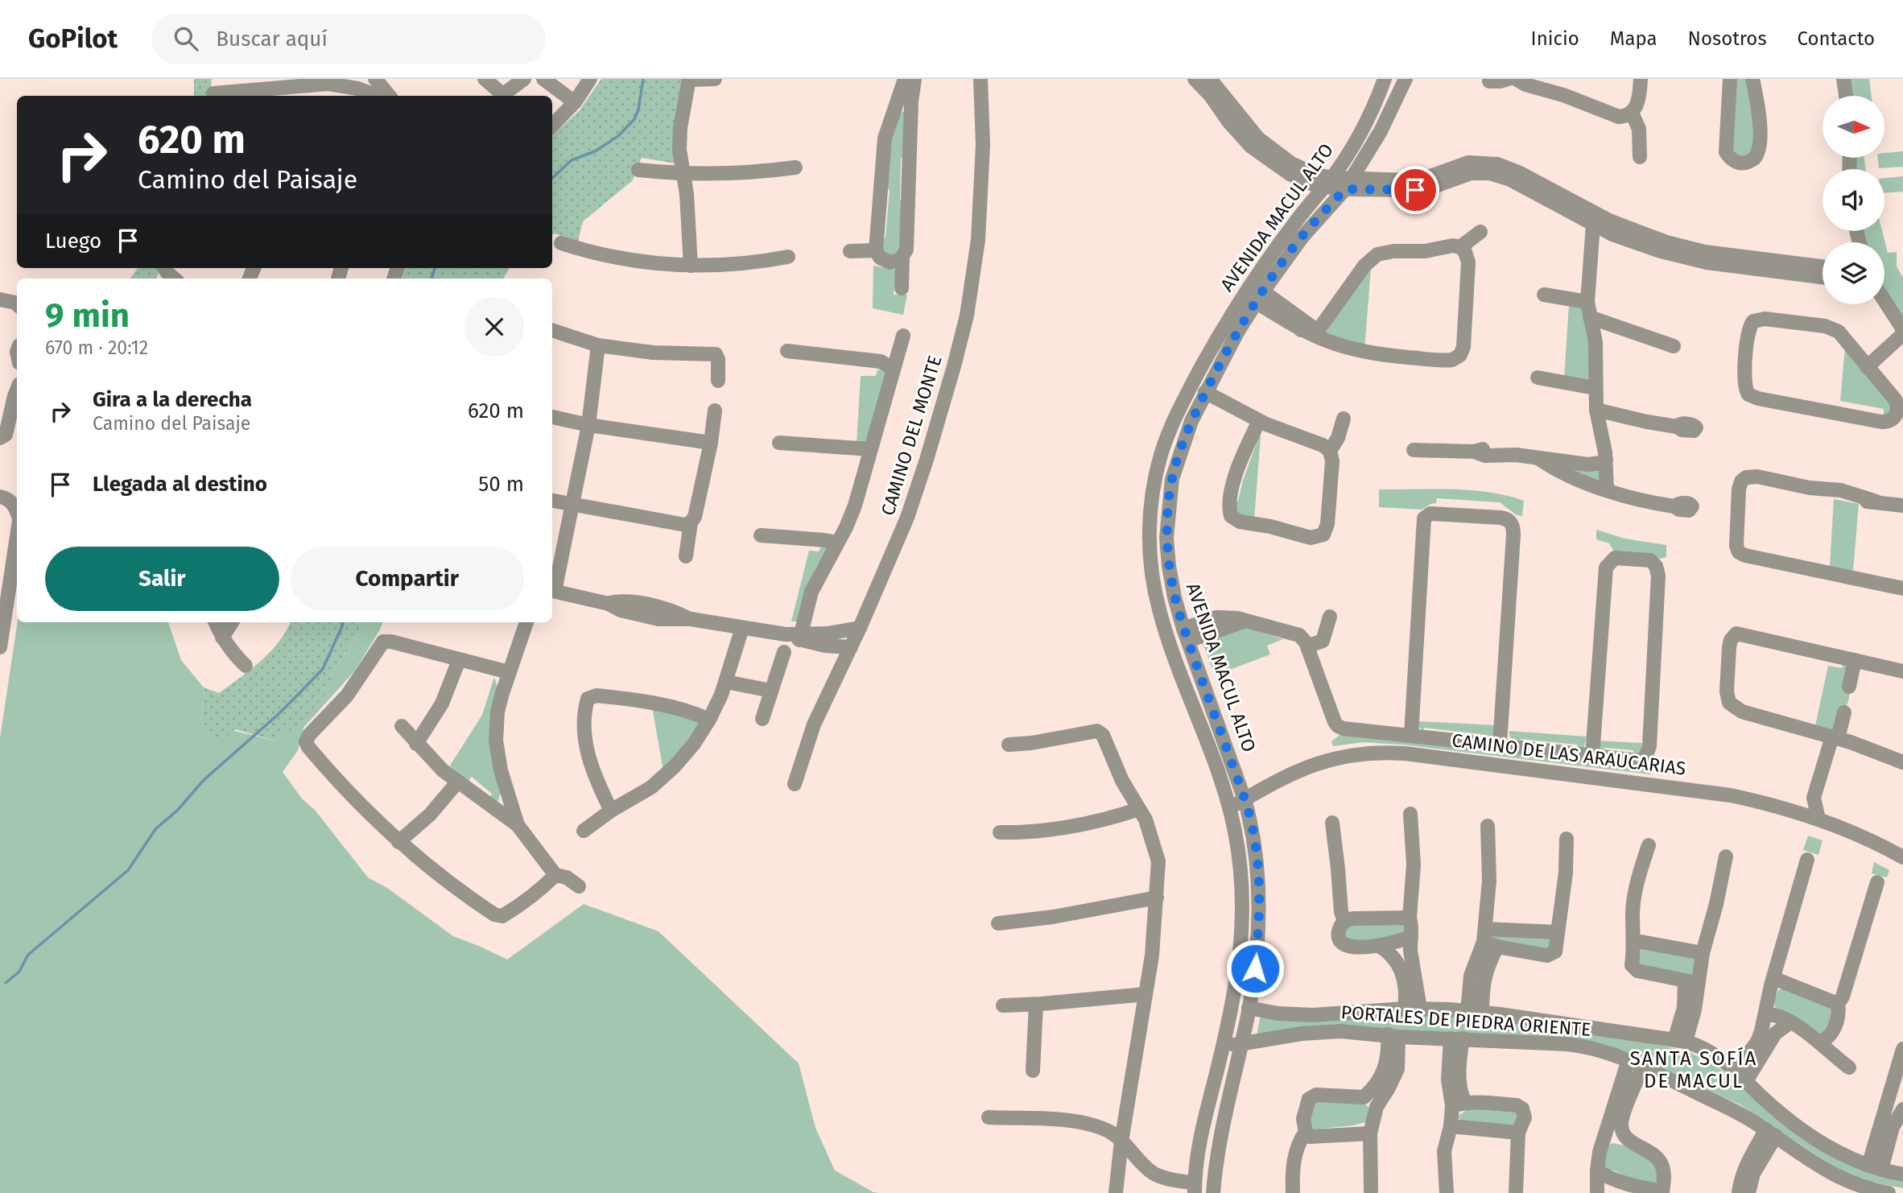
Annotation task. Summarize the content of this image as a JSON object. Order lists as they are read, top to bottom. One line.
{"streets":{"street":["AVENIDA MACUL ALTO","CAMINO DEL MONTE","CAMINO DE LAS ARAUCARIAS","PORTALES DE PIEDRA ORIENTE"]},"crossings":[["AVENIDA MACUL ALTO","CAMINO DE LAS ARAUCARIAS"],["AVENIDA MACUL ALTO","PORTALES DE PIEDRA ORIENTE"]],"districts":["SANTA SOFÍA DE MACUL"],"north":"right","page":{"header":"GoPilot","search":"Buscar aquí","nav":["Inicio","Mapa","Nosotros","Contacto"],"turn":["620 m","Camino del Paisaje"],"then":"Luego","heading":["9 min","670 m · 20:12"],"list":[{"name":"Gira a la derecha","note":"Camino del Paisaje","value":"620 m"},{"name":"Llegada al destino","value":"50 m"}],"buttons":["Salir","Compartir"]}}
